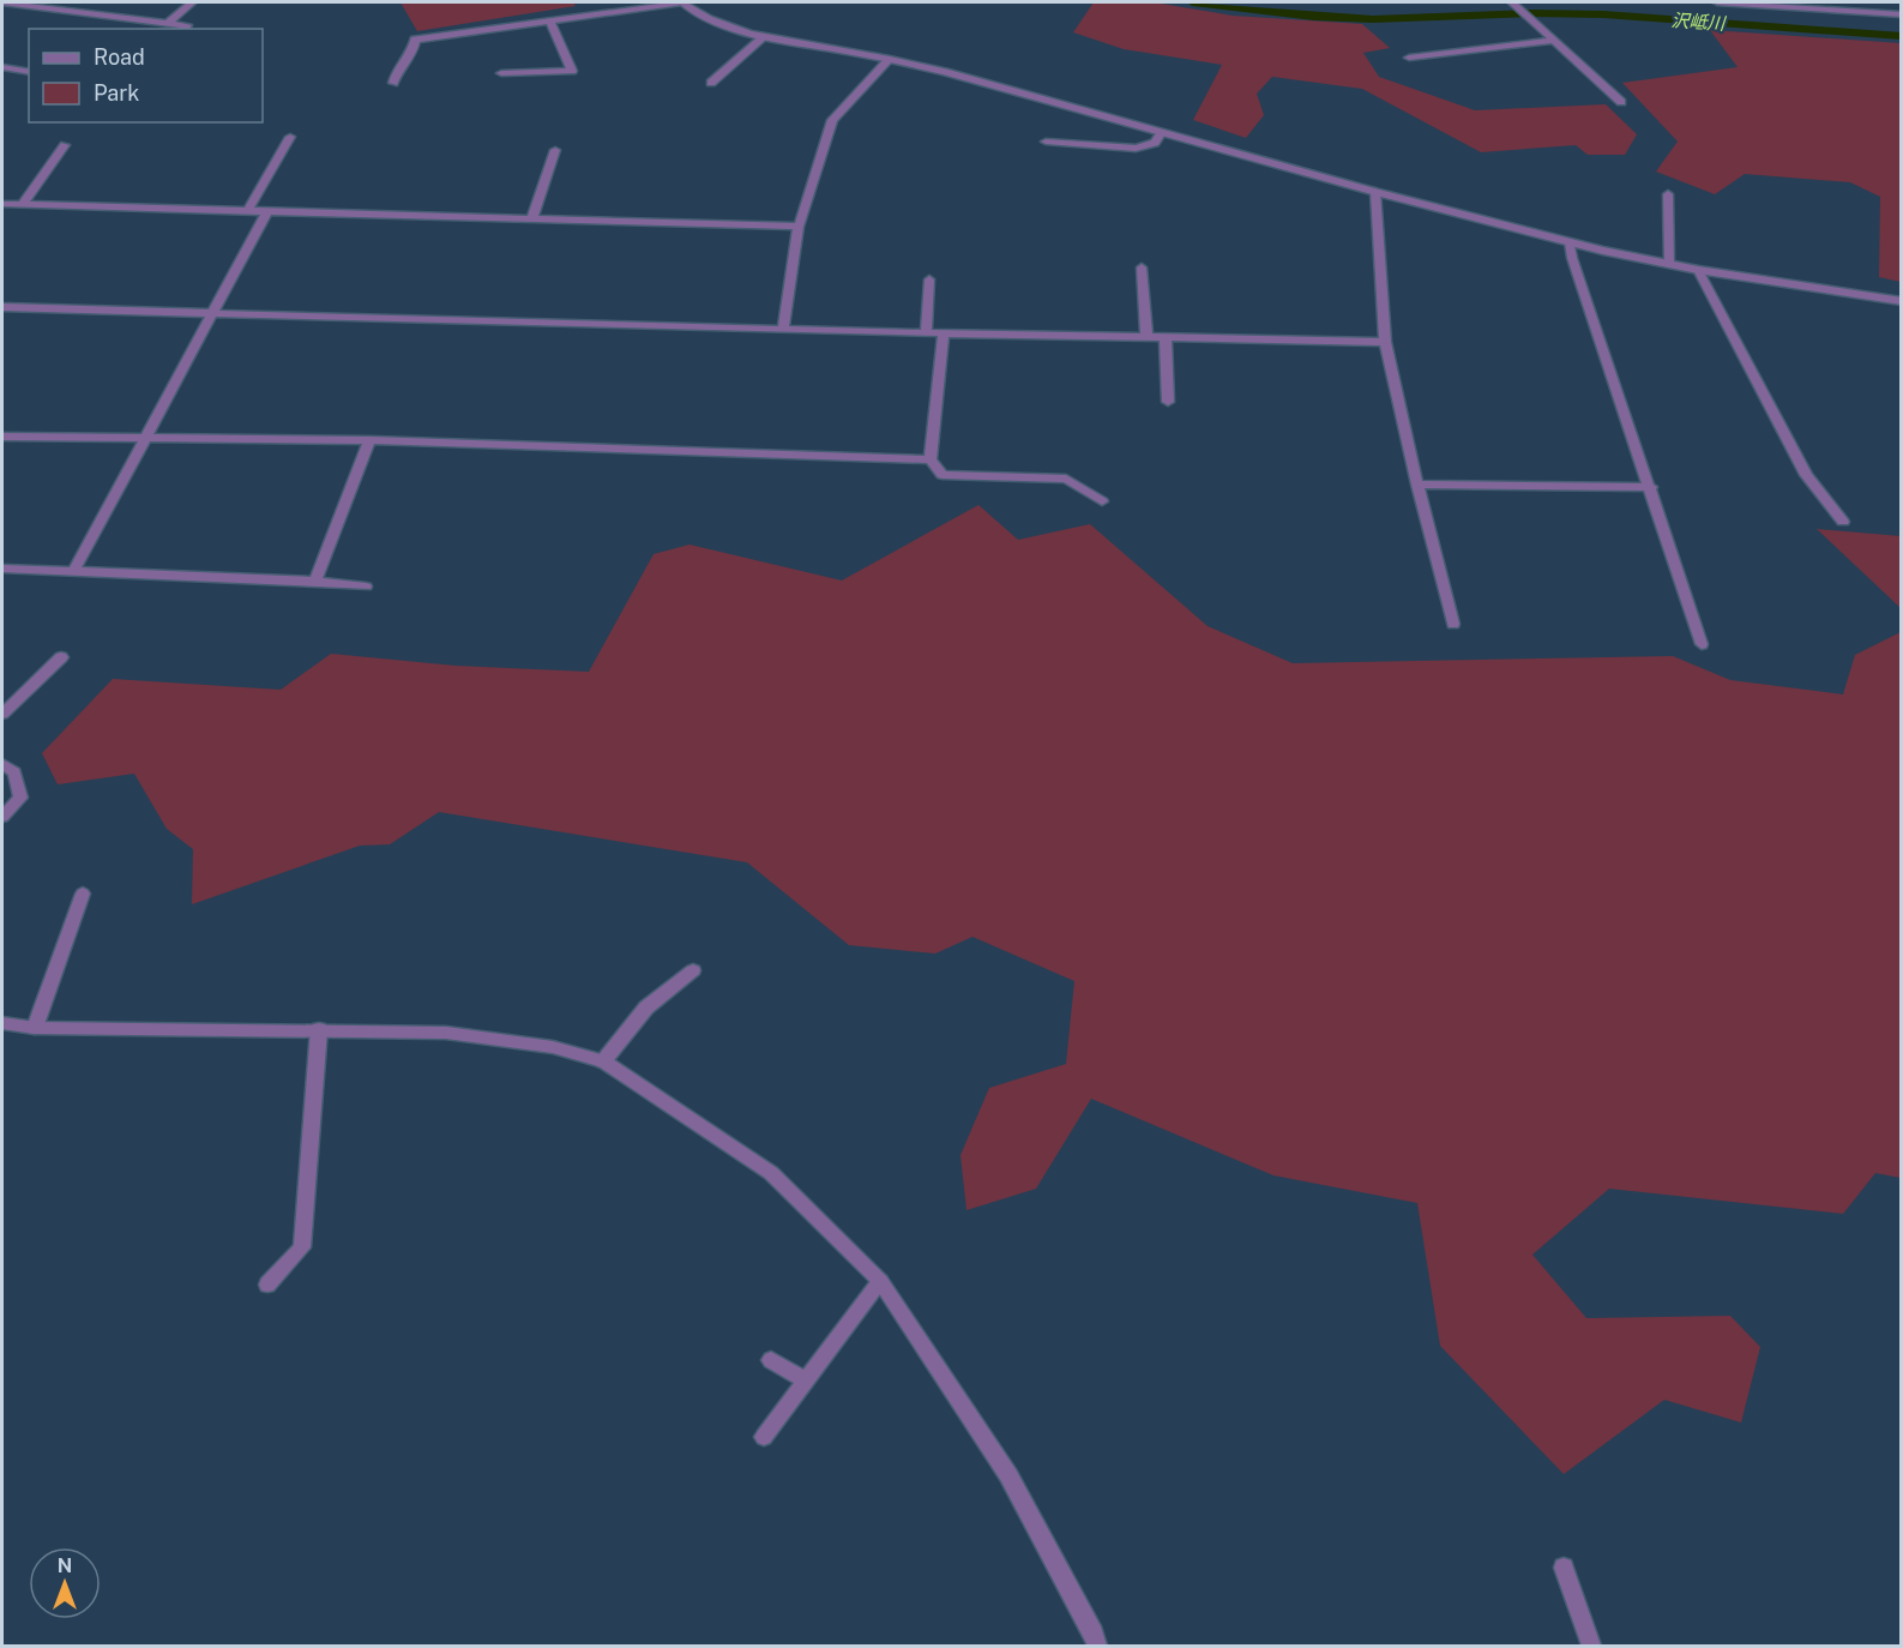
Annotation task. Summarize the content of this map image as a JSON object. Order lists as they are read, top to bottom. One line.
{"water":["沢岻川"],"legend":["Road","Park"],"north":"top"}
